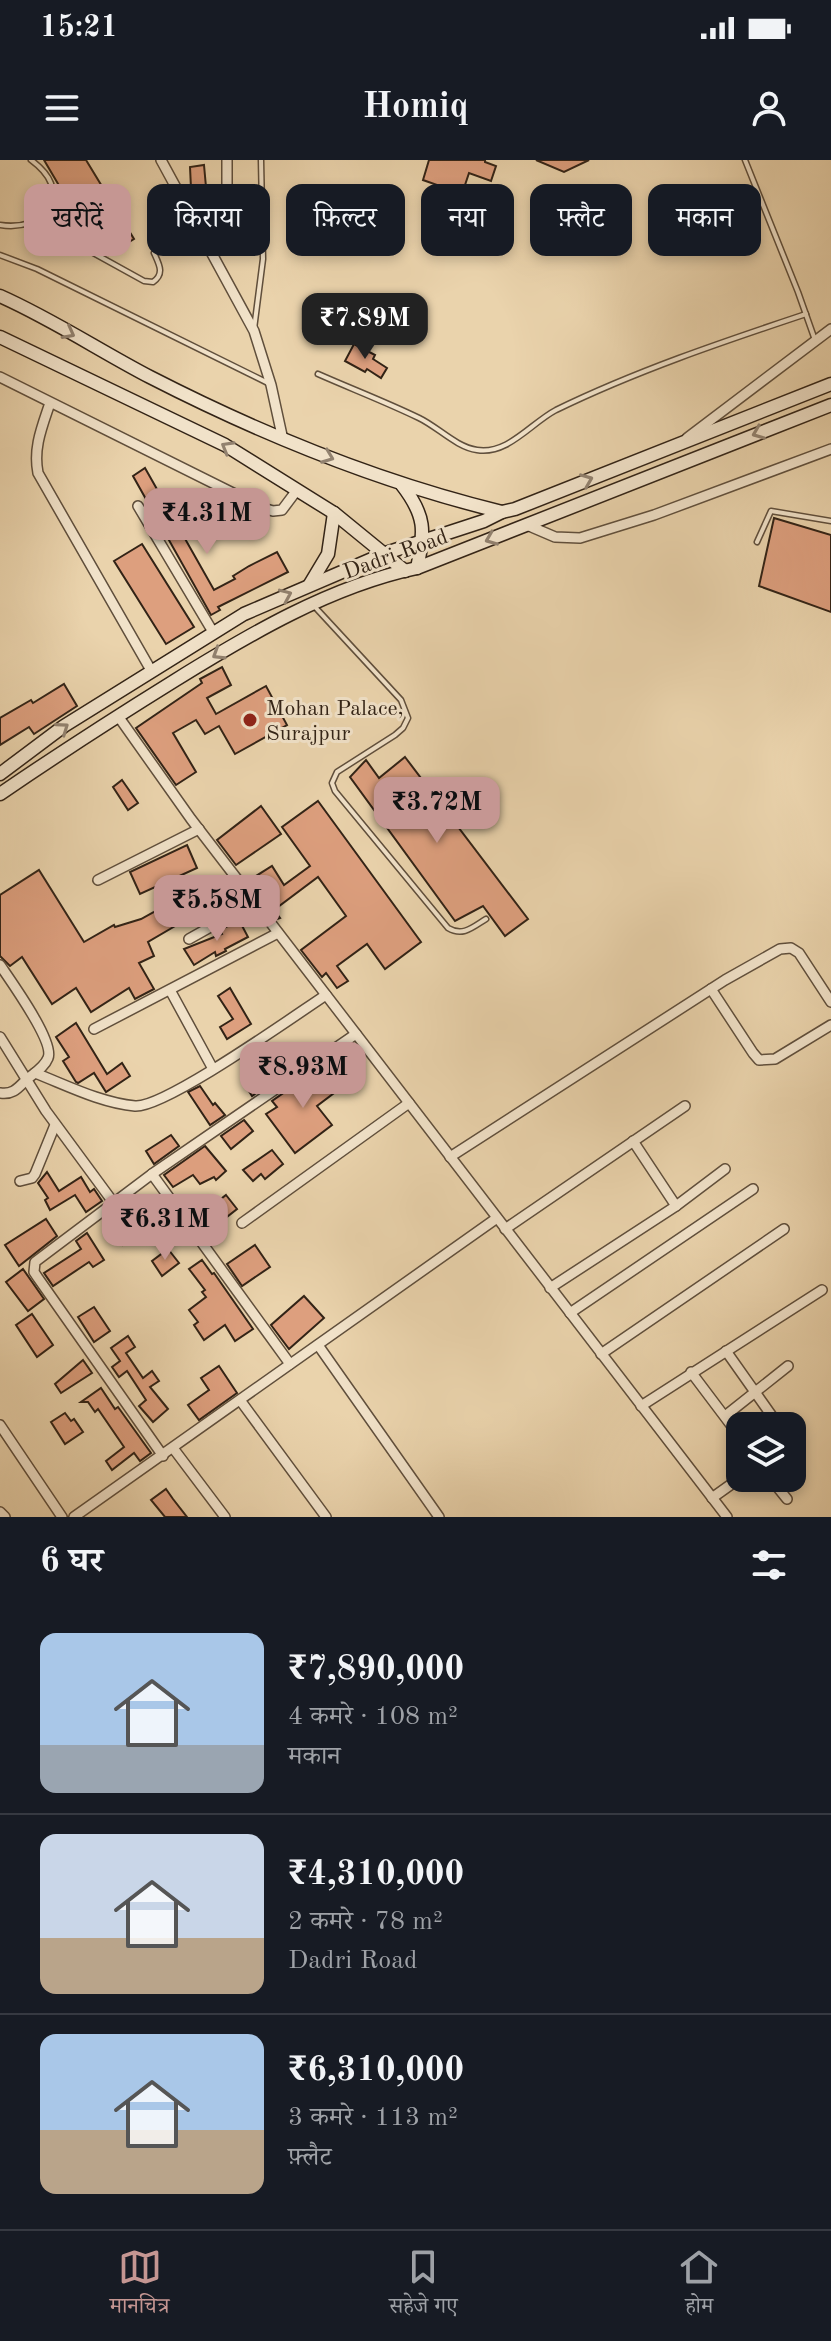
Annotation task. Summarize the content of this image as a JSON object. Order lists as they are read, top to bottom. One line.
{"streets":{"main road":["Dadri Road"]},"places":["Mohan Palace, Surajpur"],"page":{"status":"15:21","header":"Homiq","chip":["खरीदें","किराया","फ़िल्टर","नया","फ़्लैट","मकान"],"price":["₹7.89M","₹4.31M","₹3.72M","₹5.58M","₹8.93M","₹6.31M"],"heading":"6 घर","list":[{"name":"₹7,890,000","note":"4 कमरे · 108 m² · मकान"},{"name":"₹4,310,000","note":"2 कमरे · 78 m² · Dadri Road"},{"name":"₹6,310,000","note":"3 कमरे · 113 m² · फ़्लैट"}],"tabs":["मानचित्र","सहेजे गए","होम"]}}
